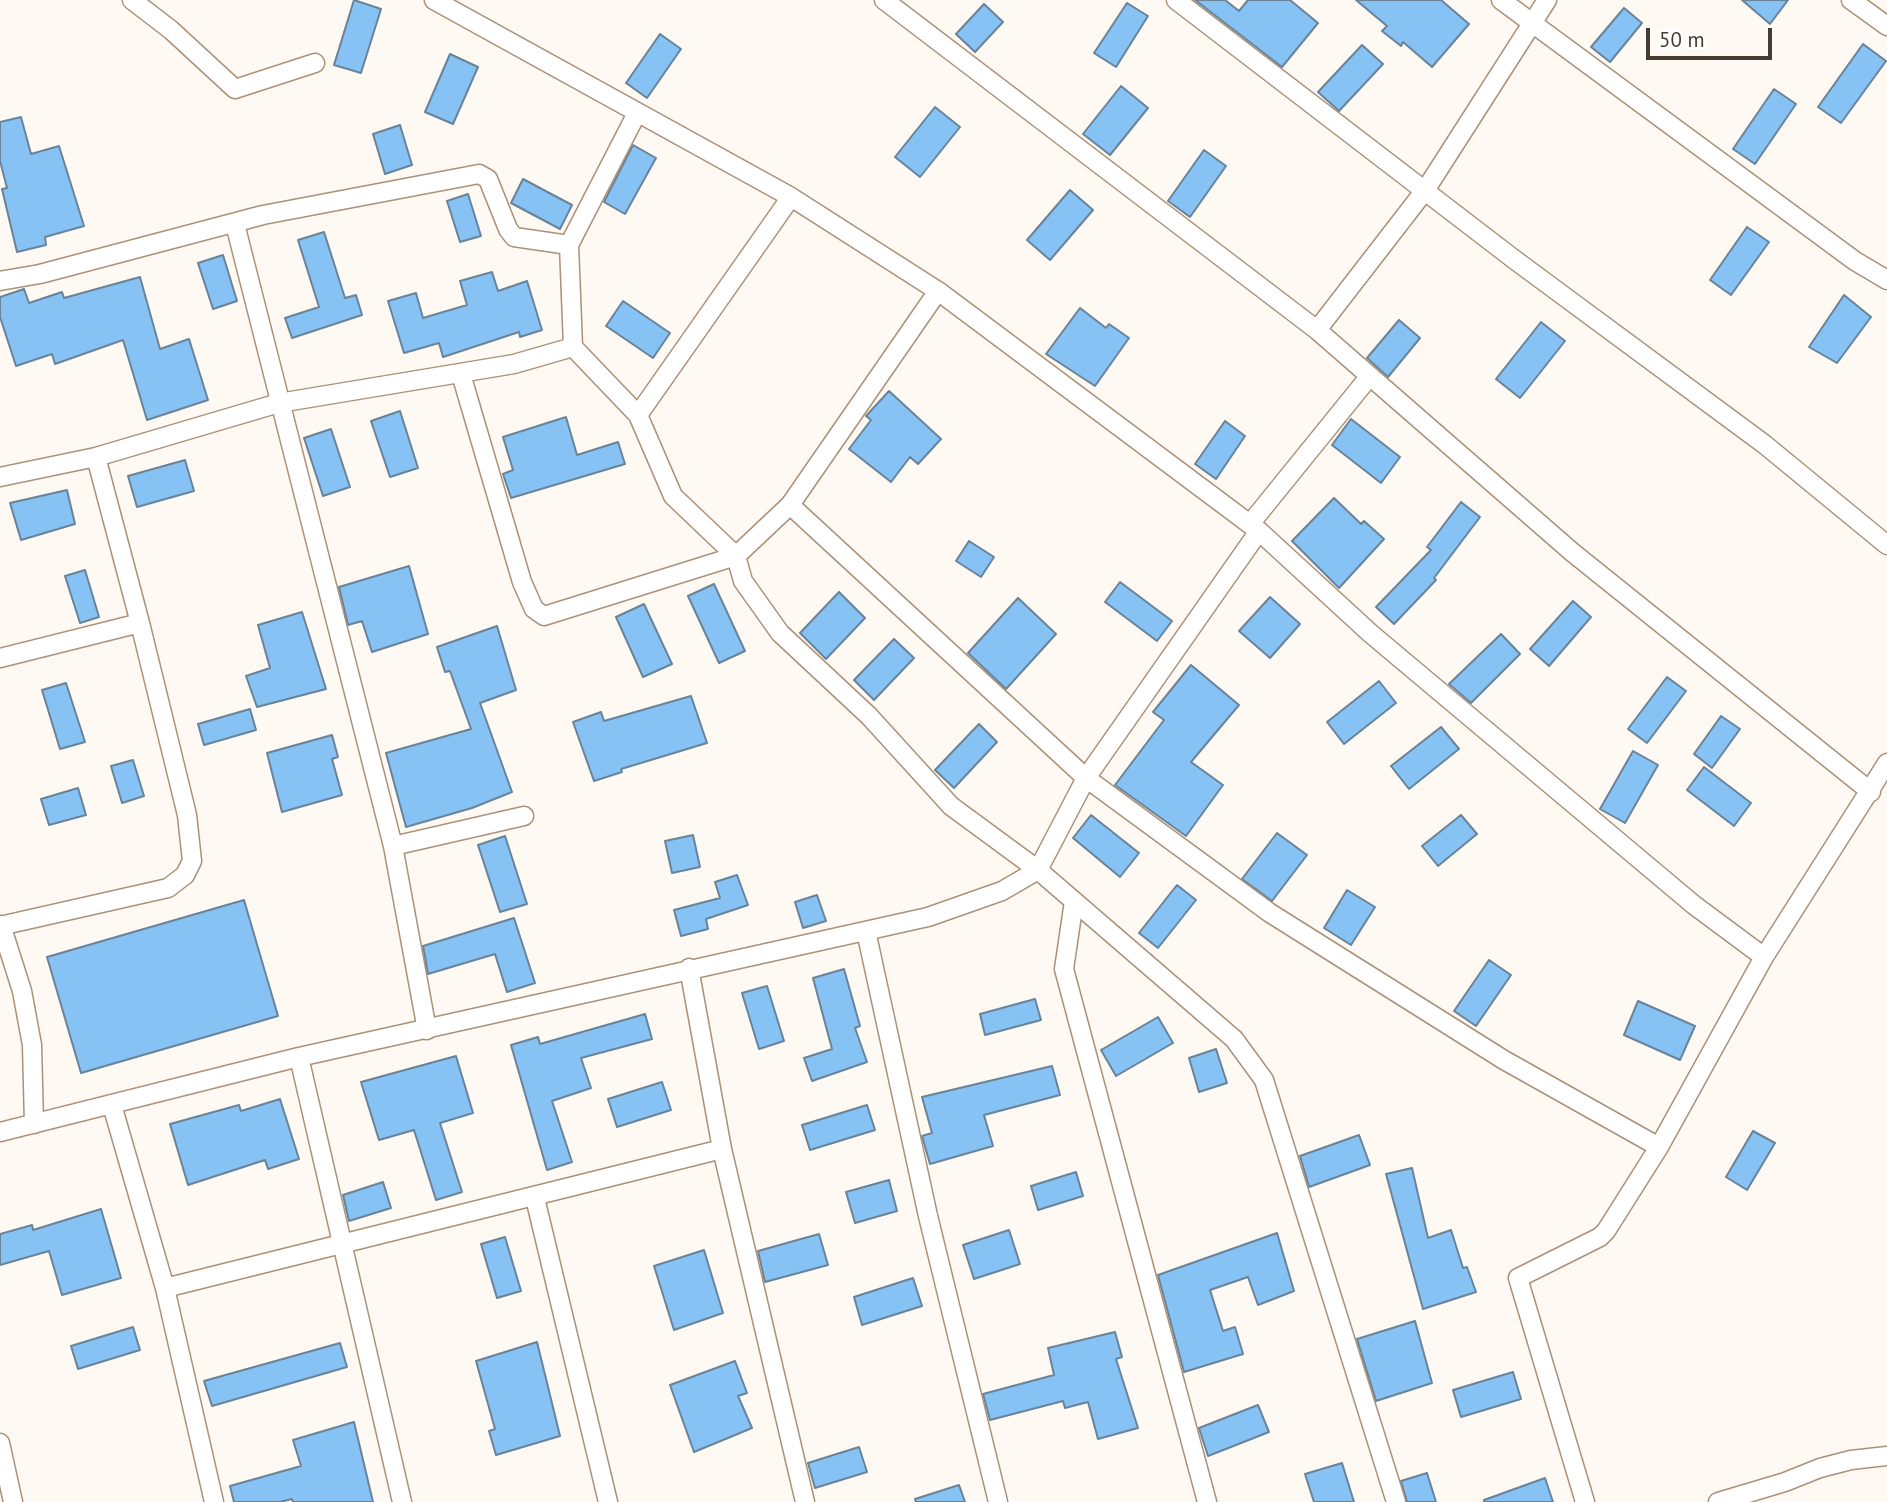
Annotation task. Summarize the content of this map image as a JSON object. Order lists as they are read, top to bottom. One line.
{"scale_bar":"50 m"}
